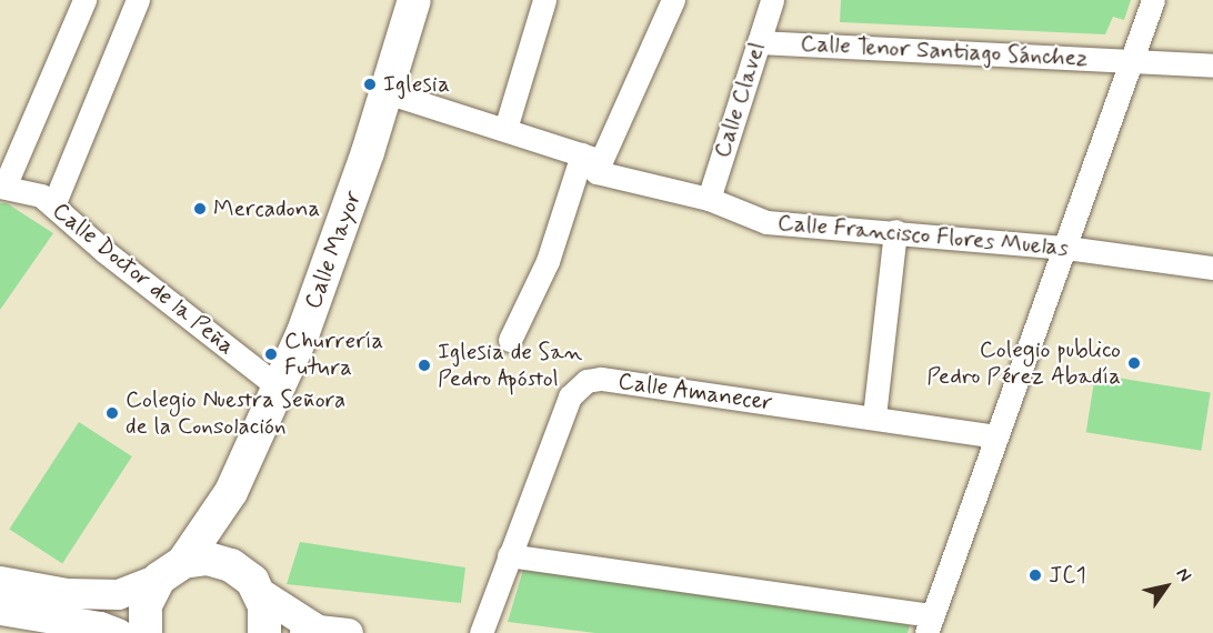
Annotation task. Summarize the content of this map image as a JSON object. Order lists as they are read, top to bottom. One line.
{"streets":{"main road":["Calle Mayor"],"street":["Calle Tenor Santiago Sánchez","Calle Clavel","Calle Francisco Flores Muelas","Calle Doctor de la Peña","Calle Amanecer"]},"crossings":[["Calle Tenor Santiago Sánchez","Calle Clavel"],["Calle Clavel","Calle Francisco Flores Muelas"],["Calle Francisco Flores Muelas","Calle Mayor"],["Calle Mayor","Calle Doctor de la Peña"]],"places":["Iglesia","Mercadona","Churrería Futura","Colegio publico Pedro Pérez Abadía","Iglesia de San Pedro Apóstol","Colegio Nuestra Señora de la Consolación","JC1"],"north":"top right"}
